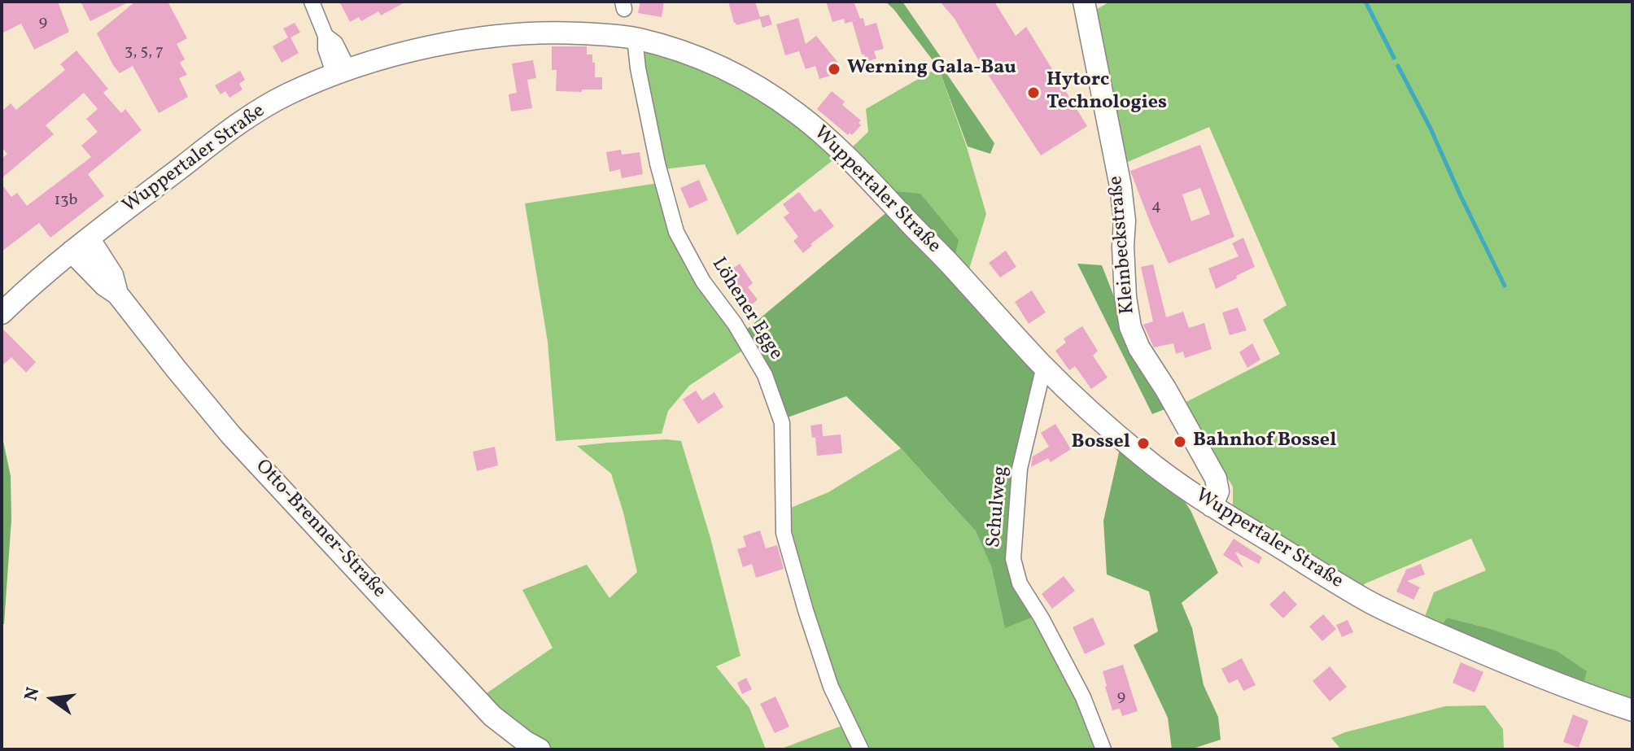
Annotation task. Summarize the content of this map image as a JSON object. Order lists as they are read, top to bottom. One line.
{"streets":{"main road":["Wuppertaler Straße","Kleinbeckstraße","Otto-Brenner-Straße"],"street":["Löhener Egge","Schulweg"]},"crossings":[["Wuppertaler Straße","Kleinbeckstraße"],["Wuppertaler Straße","Löhener Egge"],["Wuppertaler Straße","Schulweg"],["Wuppertaler Straße","Otto-Brenner-Straße"]],"places":["Werning Gala-Bau","Hytorc Technologies","Bahnhof Bossel","Bossel"],"house_numbers":["9","3, 5, 7","13b","4","9"],"north":"left"}
